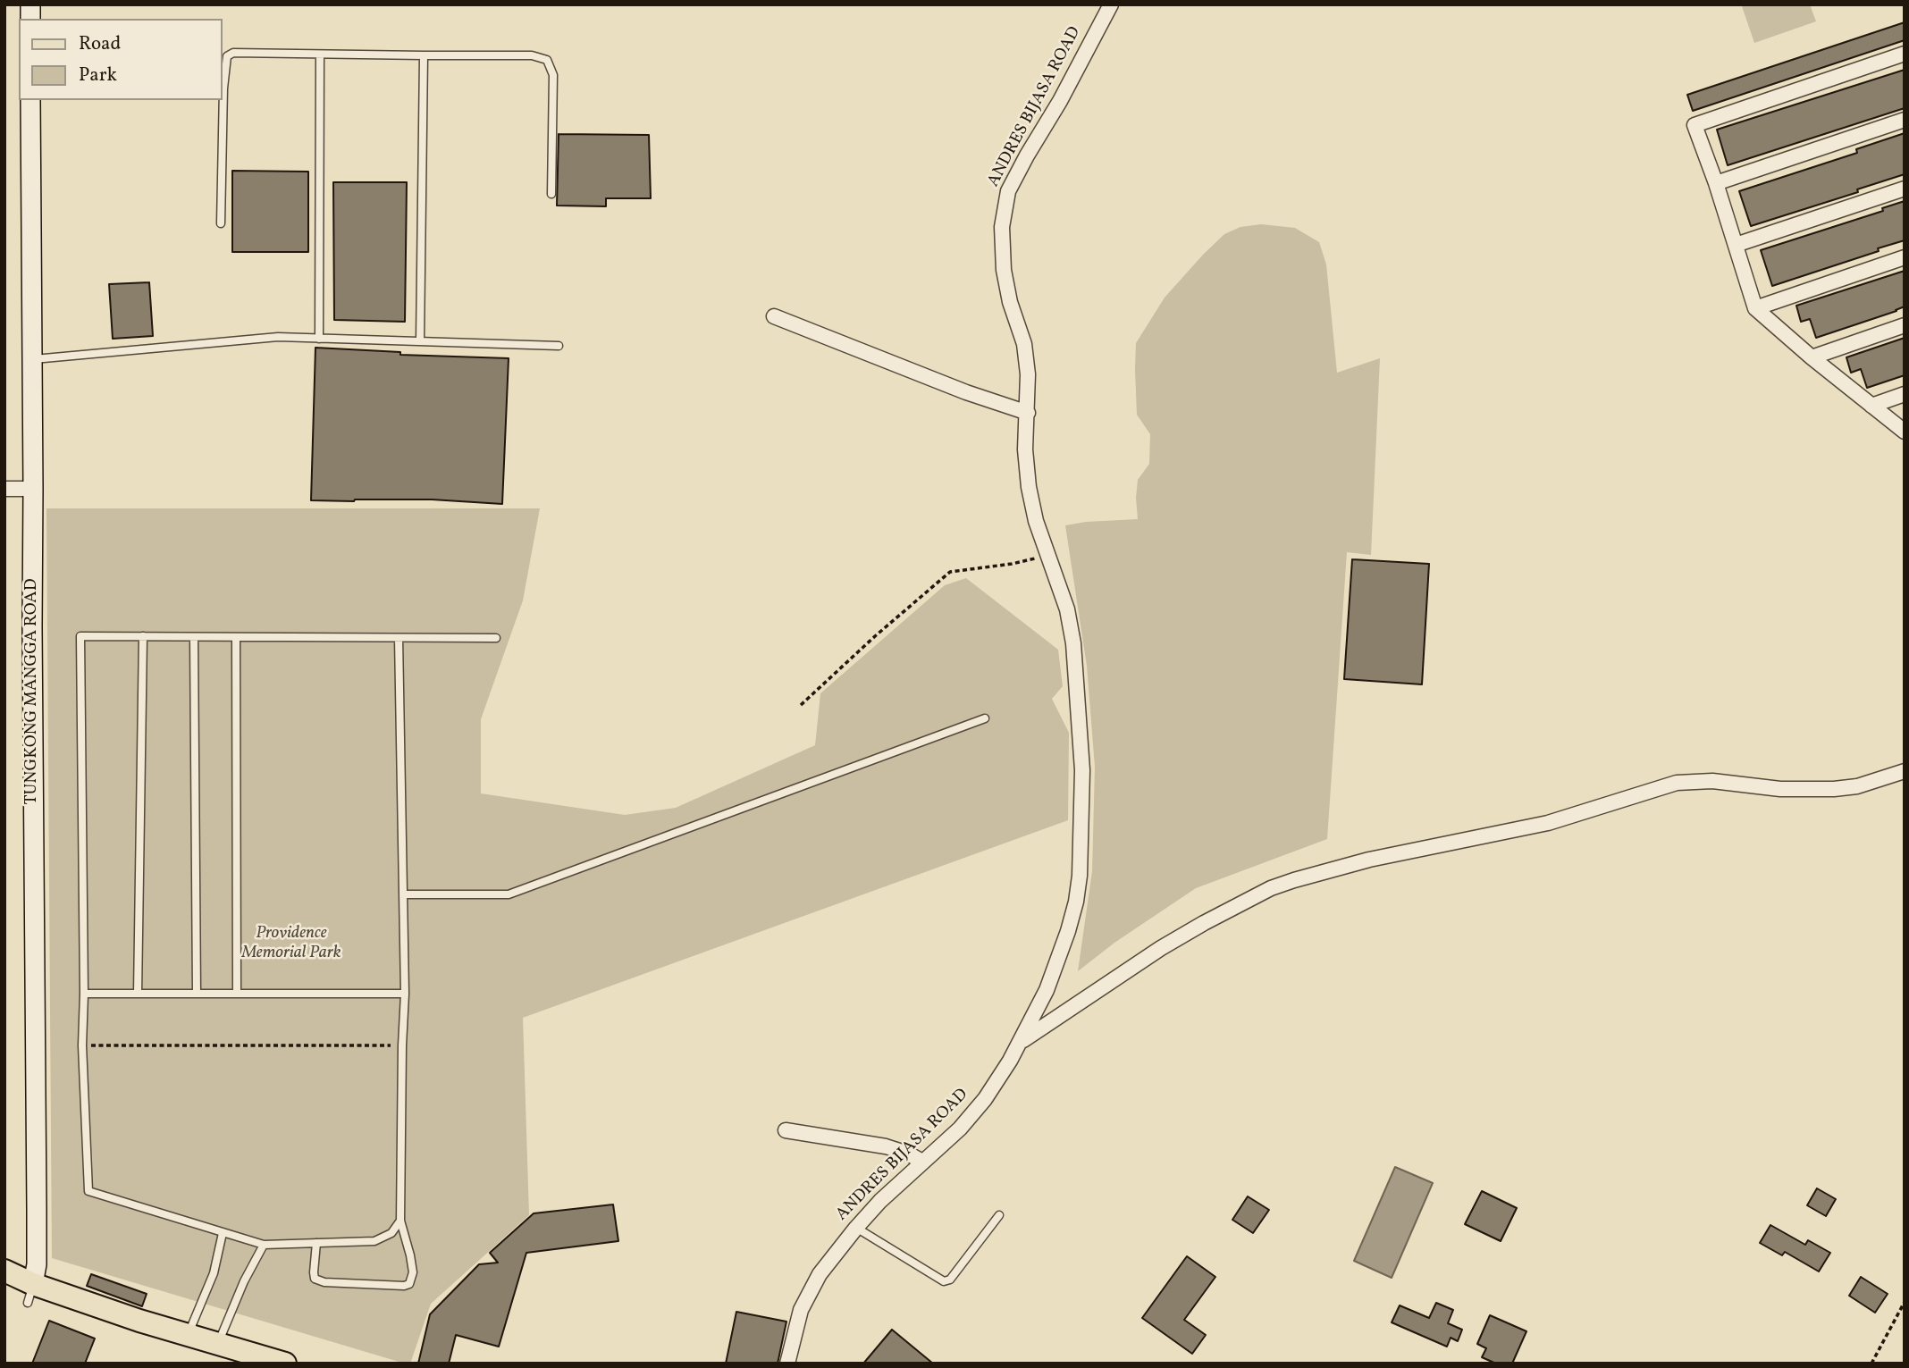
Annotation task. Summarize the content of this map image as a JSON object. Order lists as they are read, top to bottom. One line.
{"streets":{"street":["ANDRES BIJASA ROAD","TUNGKONG MANGGA ROAD"]},"parks":["Providence Memorial Park"],"legend":["Road","Park"]}
